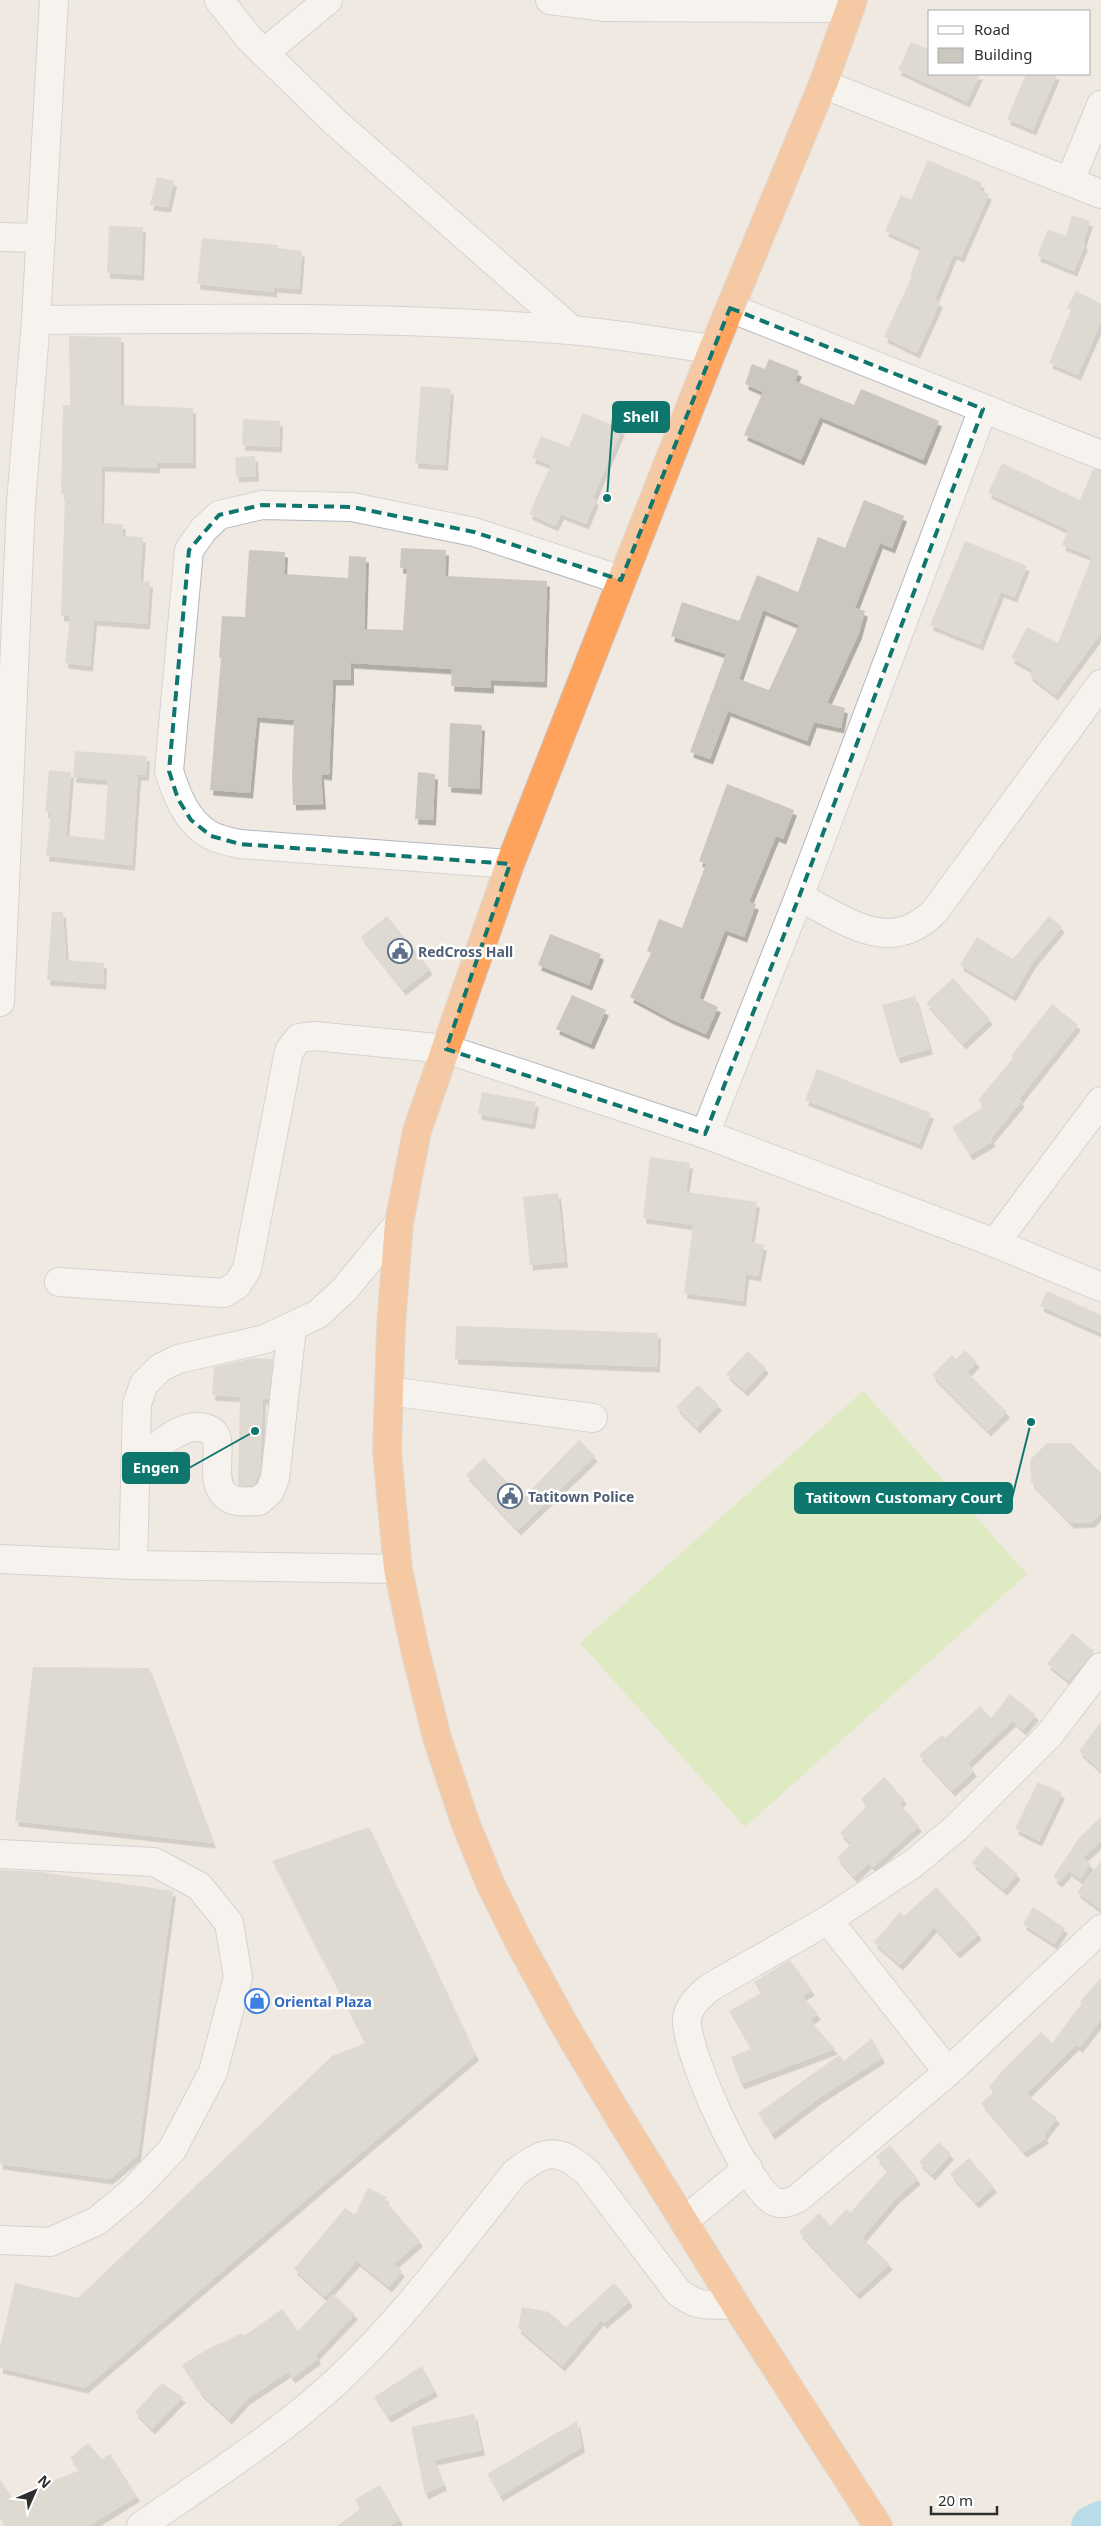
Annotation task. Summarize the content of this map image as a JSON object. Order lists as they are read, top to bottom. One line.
{"places":{"other":["Shell","Tatitown Customary Court","Engen"],"public building":["RedCross Hall","Tatitown Police"],"shop":["Oriental Plaza"]},"legend":["Road","Building"],"scale_bar":"20 m","north":"top right"}
